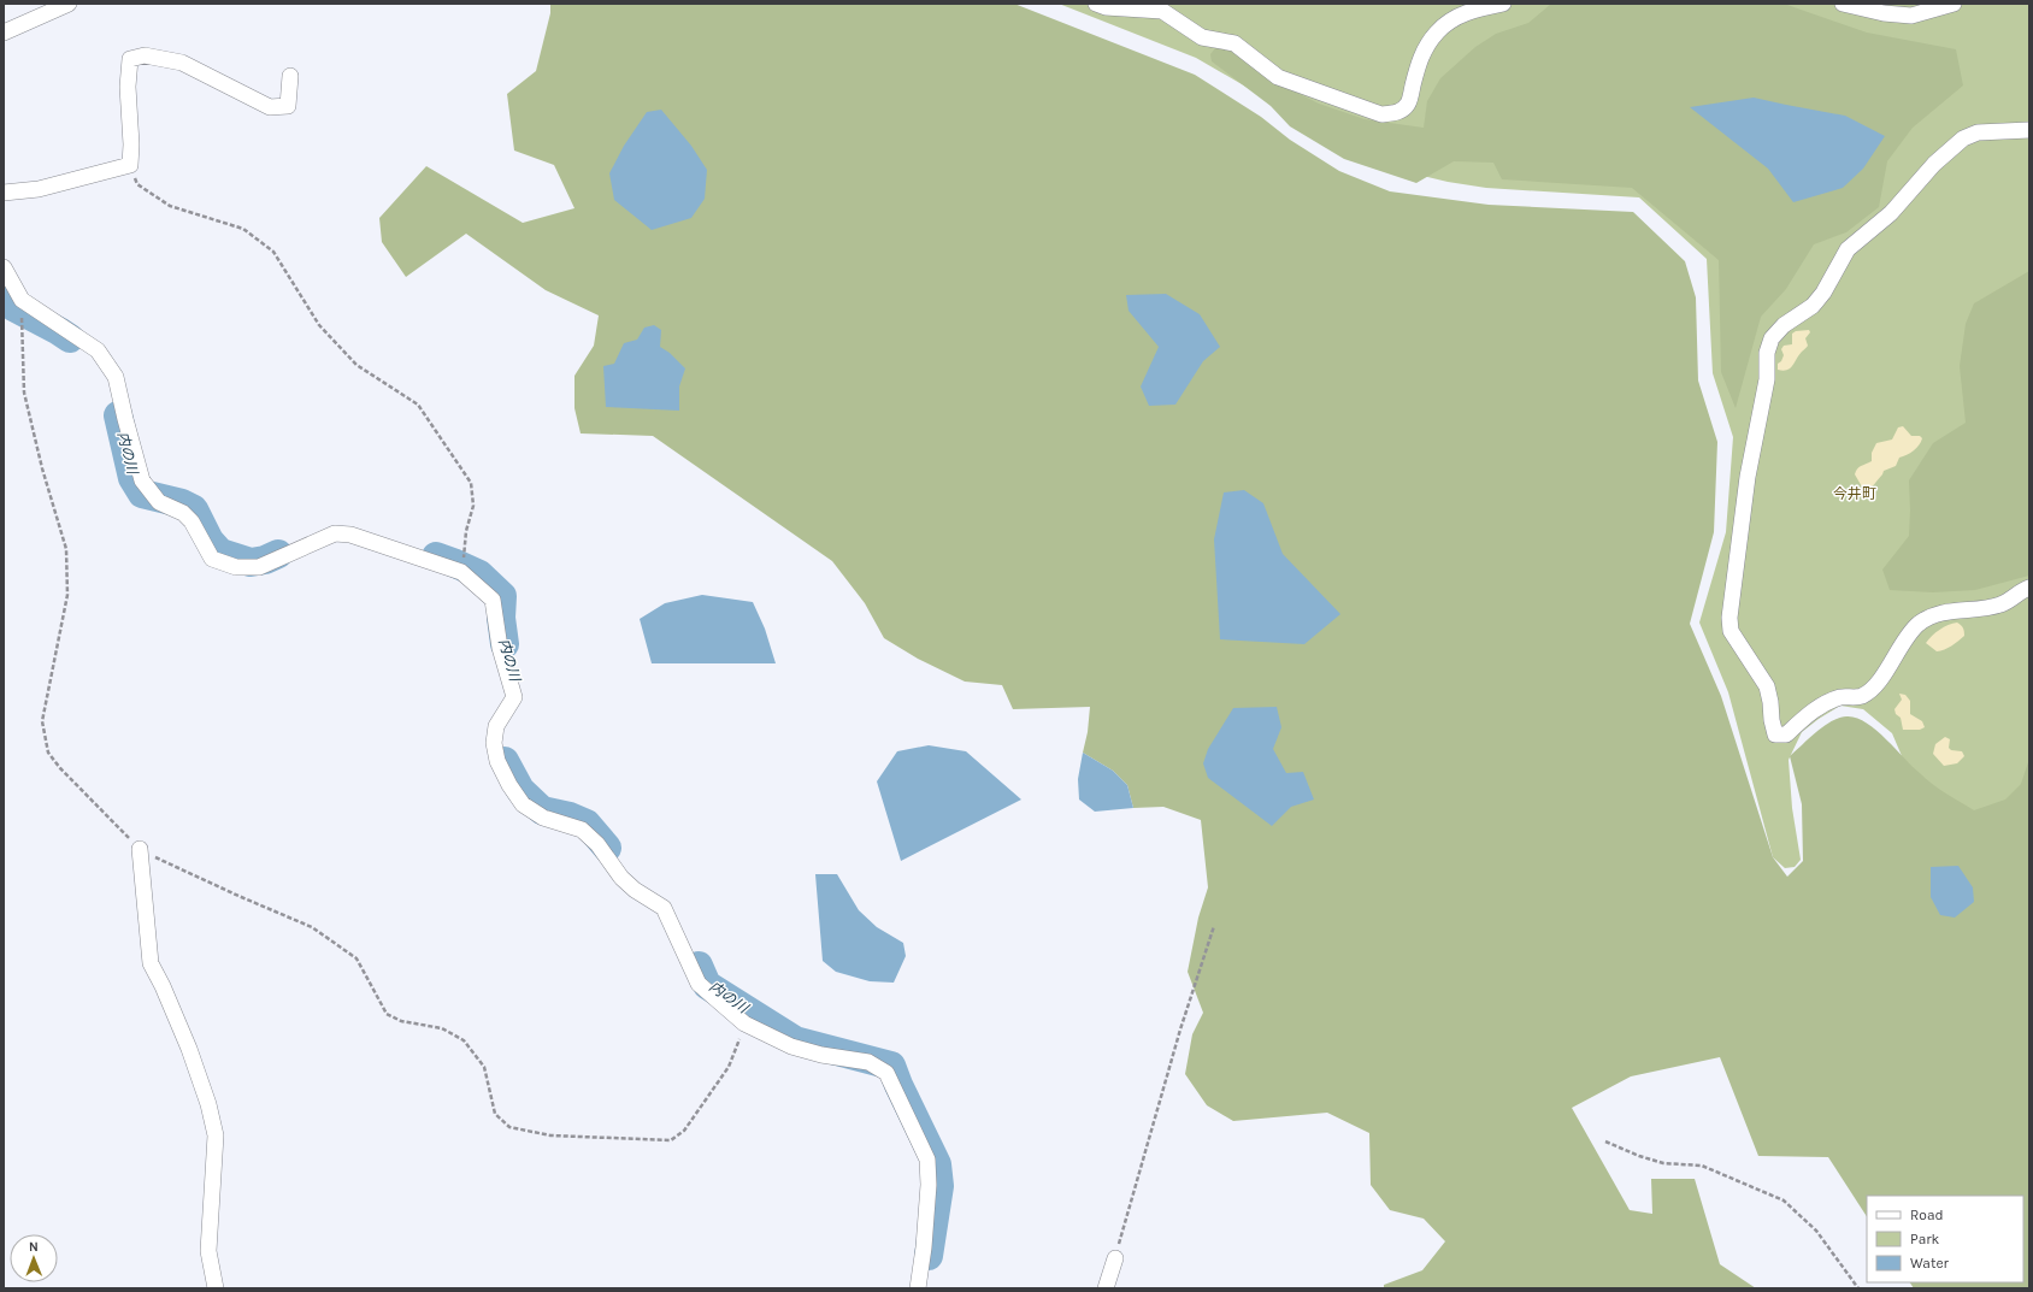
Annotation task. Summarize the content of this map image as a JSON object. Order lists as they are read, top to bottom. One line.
{"districts":["今井町"],"water":["内の川"],"legend":["Road","Park","Water"],"north":"top"}
